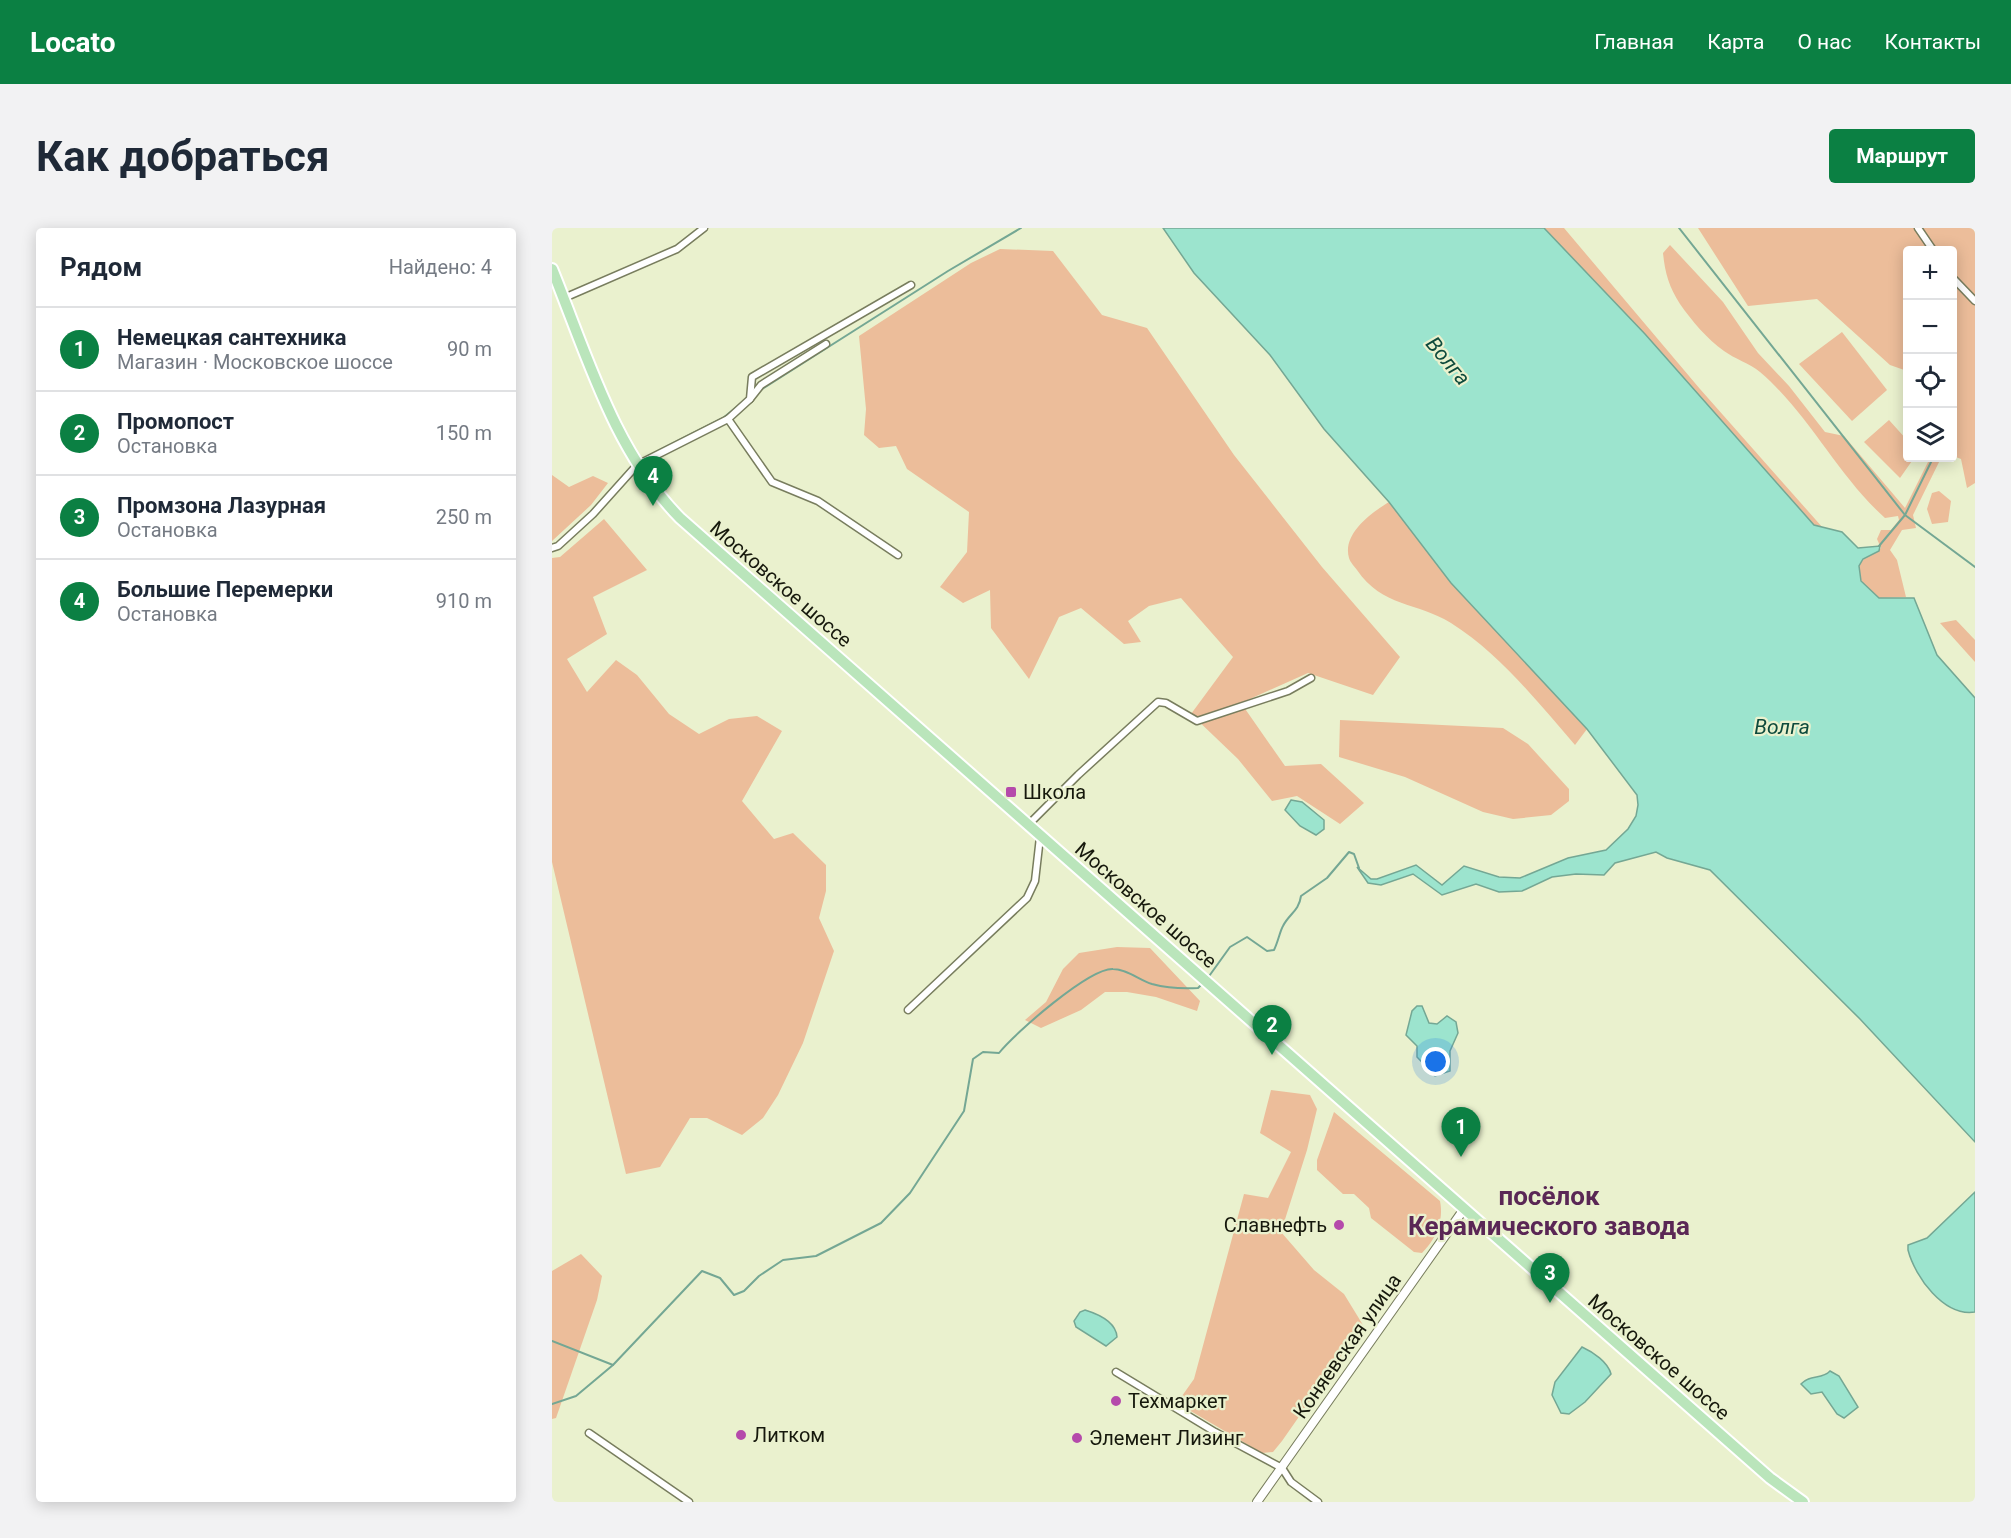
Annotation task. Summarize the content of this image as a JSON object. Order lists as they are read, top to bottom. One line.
{"streets":{"main road":["Московское шоссе"],"street":["Коняевская улица"]},"crossings":[["Московское шоссе","Коняевская улица"]],"districts":["посёлок Керамического завода"],"water":["Волга"],"places":{"transit":["Школа"],"other":["Славнефть","Техмаркет","Литком","Элемент Лизинг"]},"page":{"header":"Locato","nav":["Главная","Карта","О нас","Контакты"],"buttons":"Маршрут","title":"Как добраться","heading":["Рядом","Найдено: 4"],"map_buttons":["+","−"],"list":[{"mark":"1","name":"Немецкая сантехника","note":"Магазин · Московское шоссе","value":"90 m"},{"mark":"2","name":"Промопост","note":"Остановка","value":"150 m"},{"mark":"3","name":"Промзона Лазурная","note":"Остановка","value":"250 m"},{"mark":"4","name":"Большие Перемерки","note":"Остановка","value":"910 m"}],"pins":["4","2","1","3"]}}
